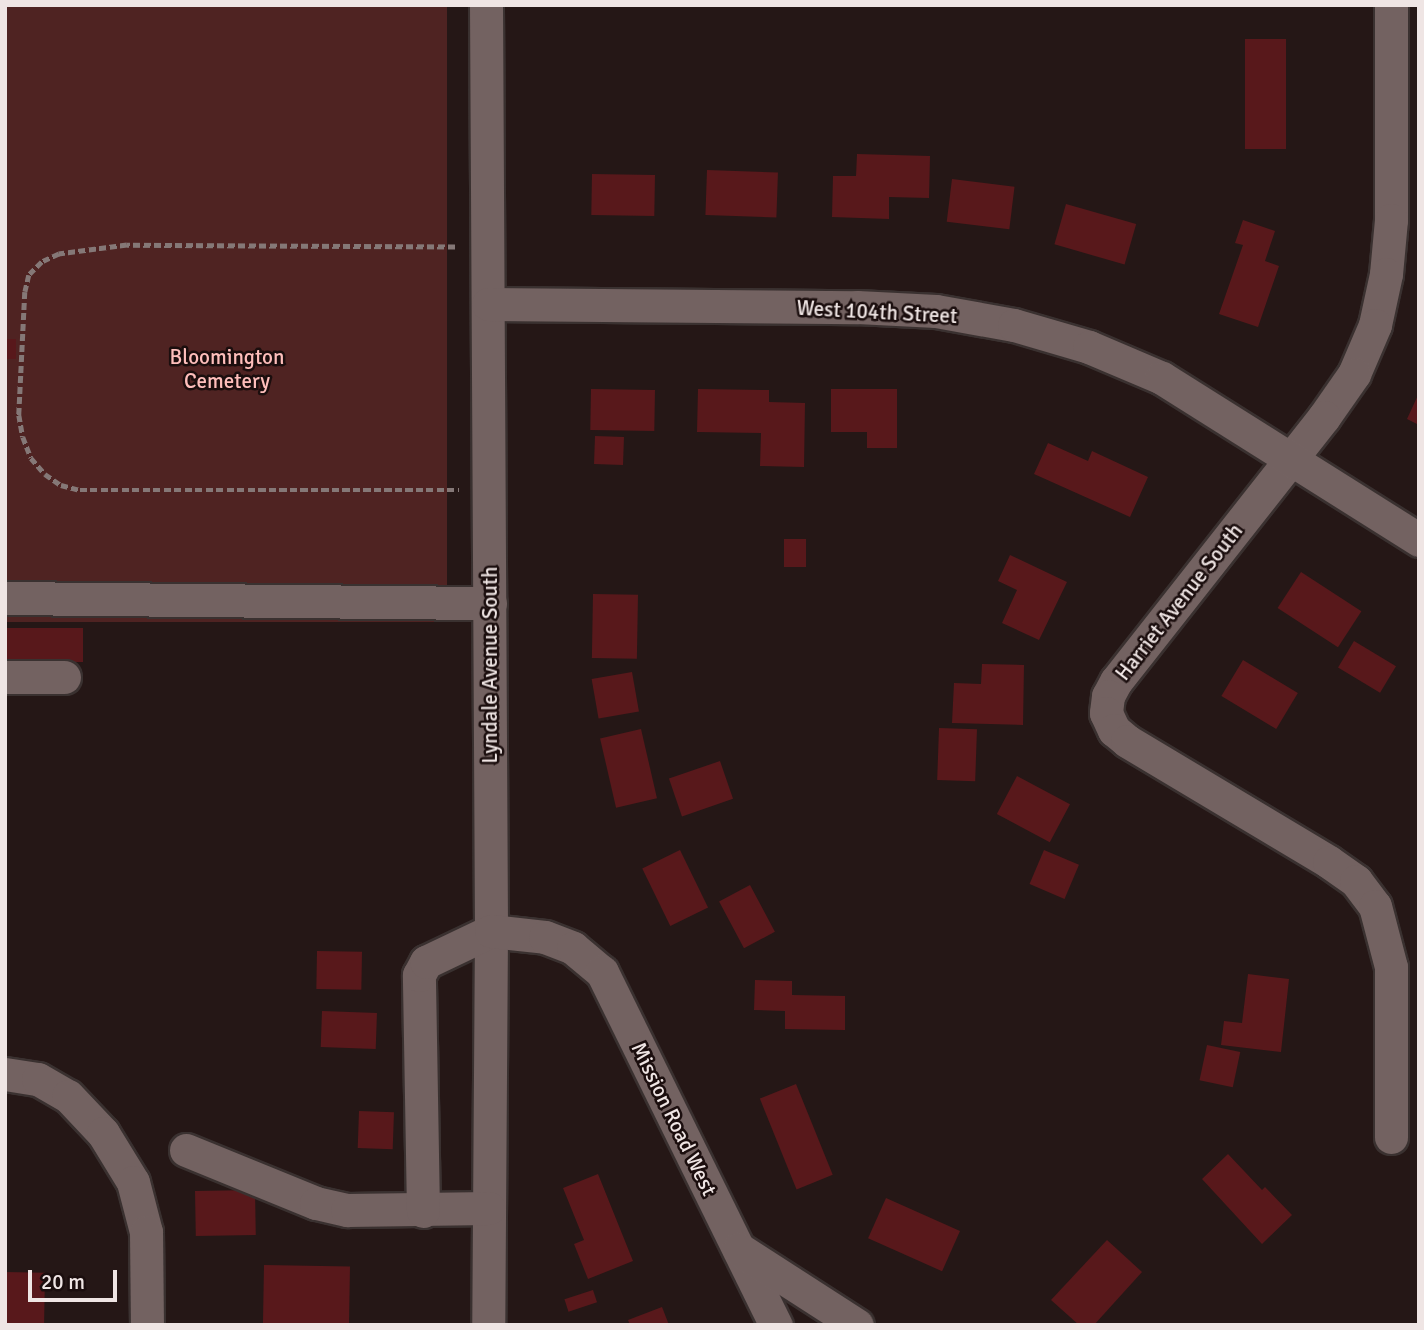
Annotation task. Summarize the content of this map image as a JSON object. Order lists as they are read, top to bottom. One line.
{"streets":{"street":["West 104th Street","Harriet Avenue South","Lyndale Avenue South","Mission Road West"]},"crossings":[["West 104th Street","Harriet Avenue South"],["West 104th Street","Lyndale Avenue South"],["Lyndale Avenue South","Mission Road West"]],"parks":["Bloomington Cemetery"],"scale_bar":"20 m"}
